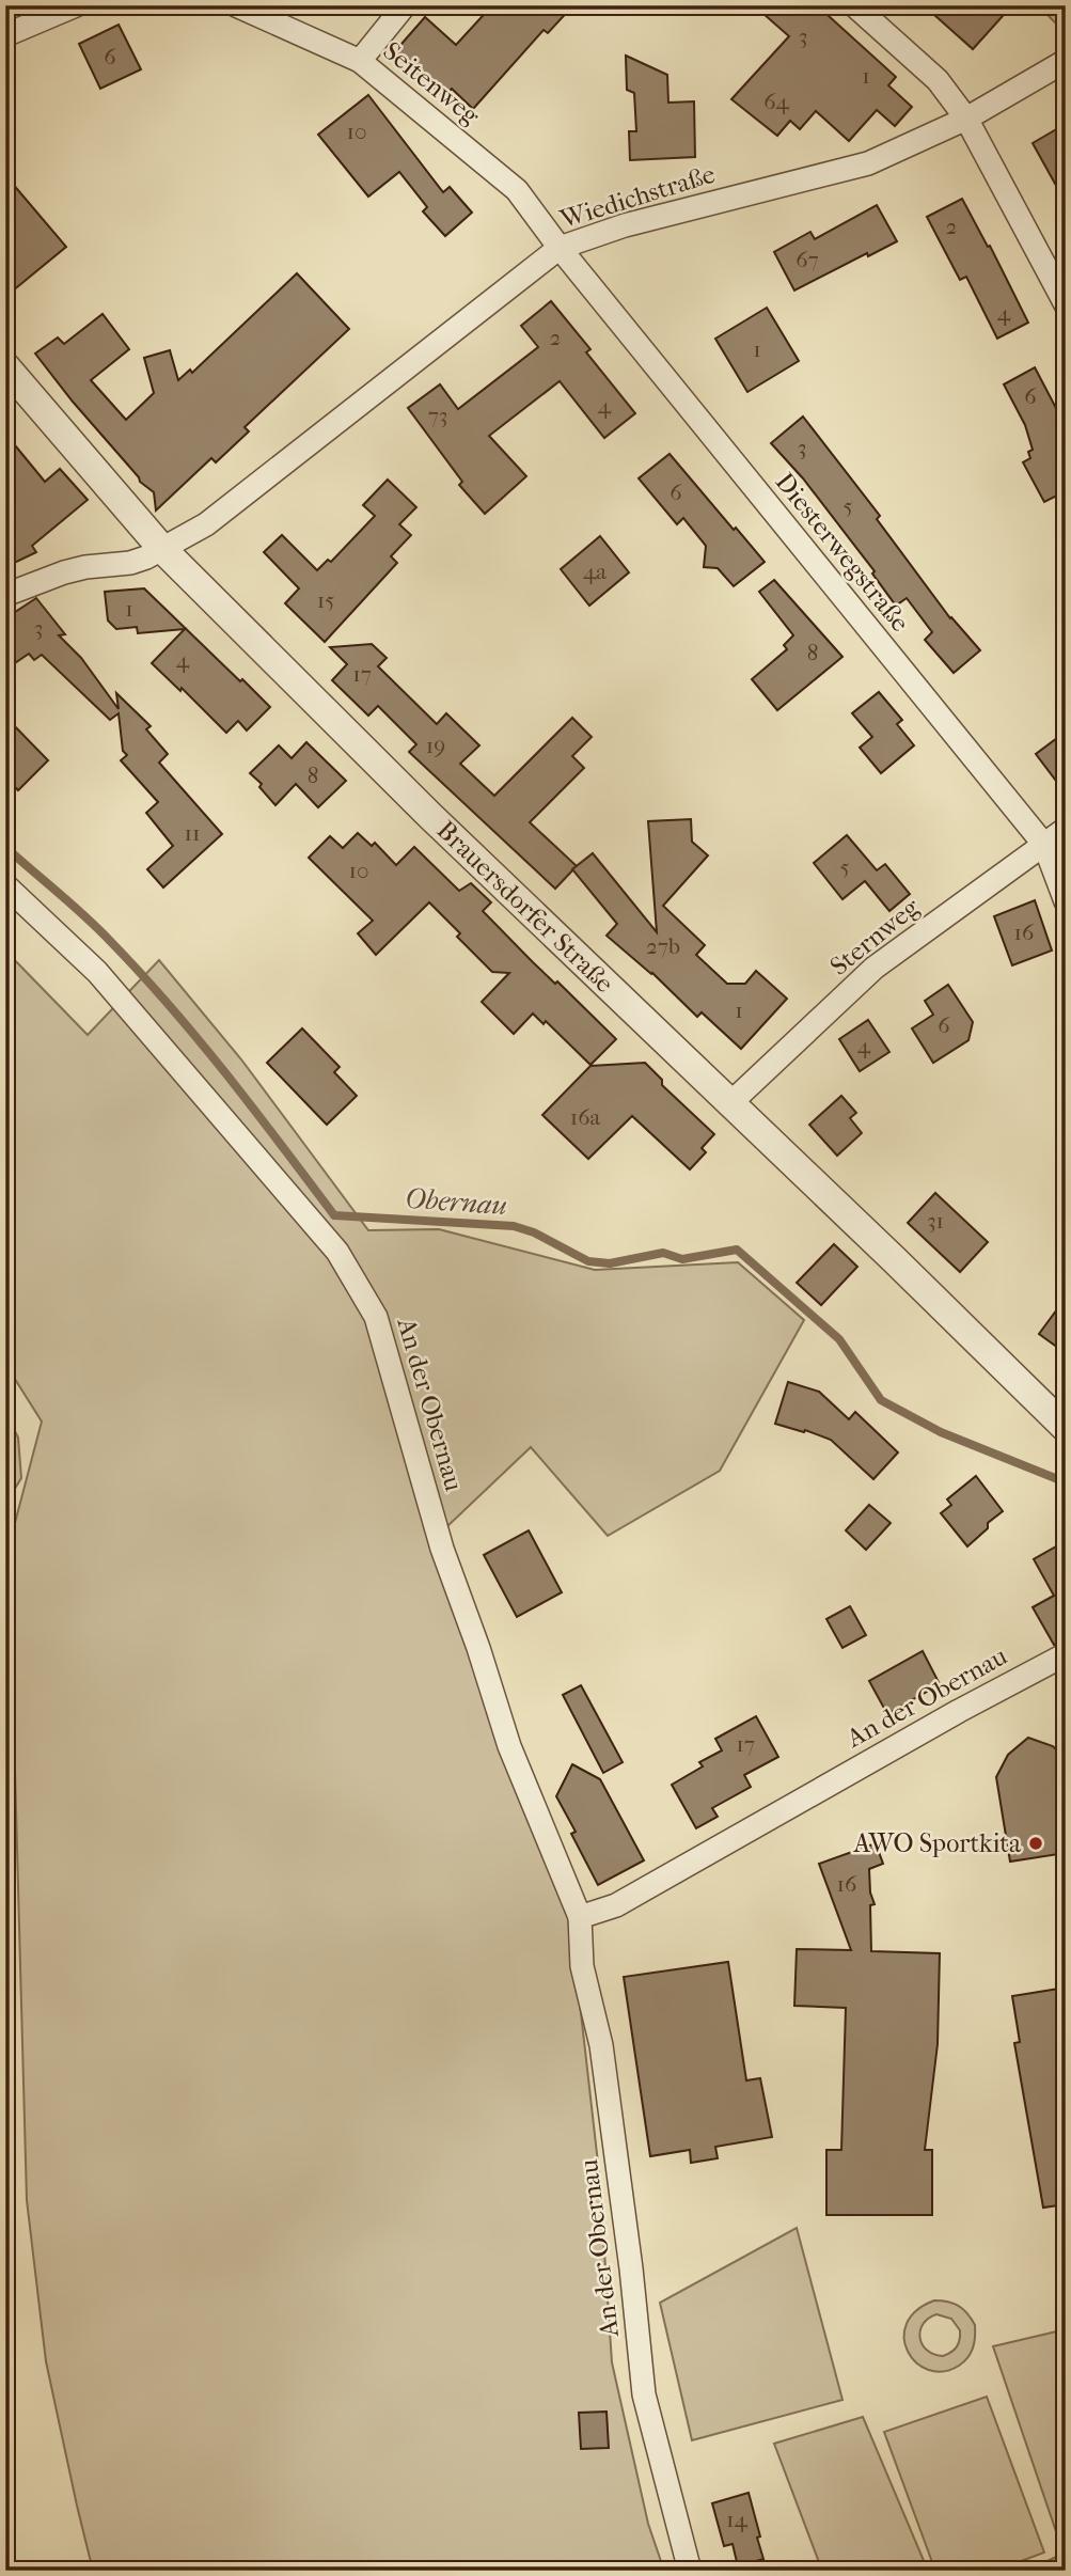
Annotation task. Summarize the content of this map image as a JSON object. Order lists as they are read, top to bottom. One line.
{"streets":{"street":["Seitenweg","Wiedichstraße","Diesterwegstraße","Brauersdorfer Straße","Sternweg","An der Obernau"]},"crossings":[["Seitenweg","Wiedichstraße"],["Seitenweg","Diesterwegstraße"],["Wiedichstraße","Diesterwegstraße"],["Wiedichstraße","Brauersdorfer Straße"],["Diesterwegstraße","Sternweg"],["Brauersdorfer Straße","Sternweg"]],"water":["Obernau"],"places":["AWO Sportkita"],"house_numbers":["3","6","1","64","10","2","67","4","2","1","6","4","73","3","6","5","4a","15","1","3","8","4","17","19","8","11","5","10","16","27b","1","6","4","16a","31","17","16","14"]}
